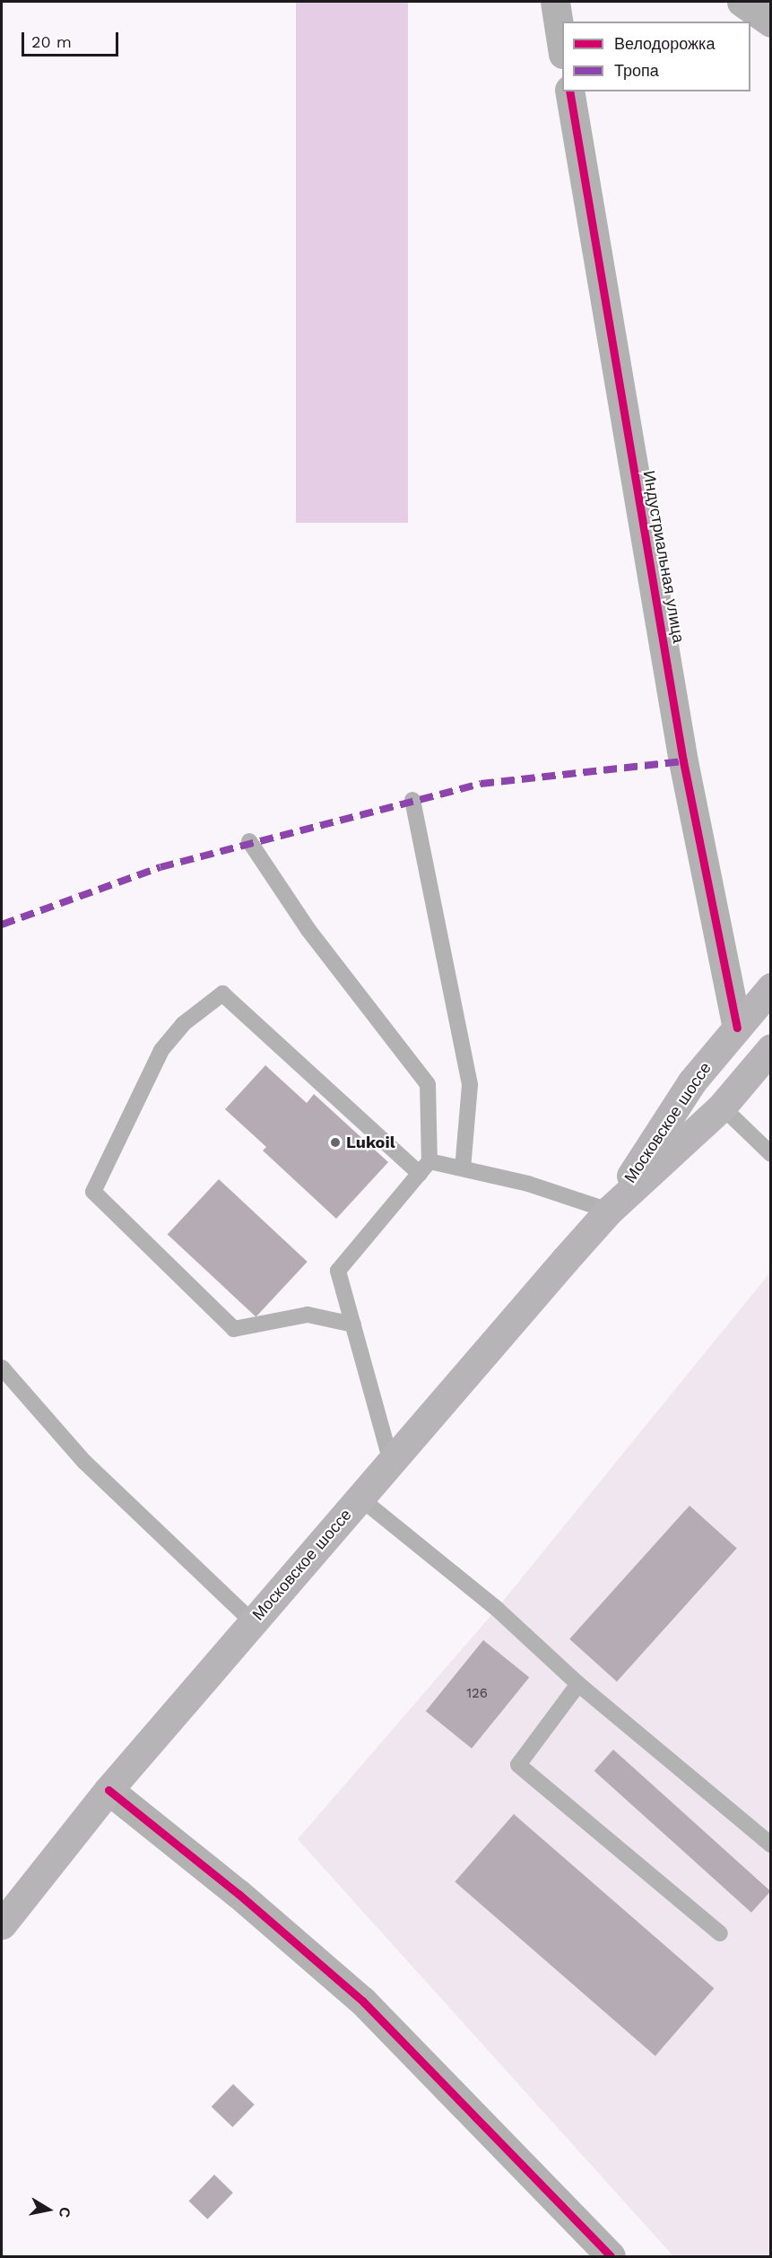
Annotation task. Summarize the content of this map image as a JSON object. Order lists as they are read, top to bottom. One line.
{"streets":{"main road":["Московское шоссе"],"street":["Индустриальная улица"]},"crossings":[["Индустриальная улица","Московское шоссе"]],"places":["Lukoil"],"house_numbers":["126"],"legend":["Велодорожка","Тропа"],"scale_bar":"20 m","north":"right"}
